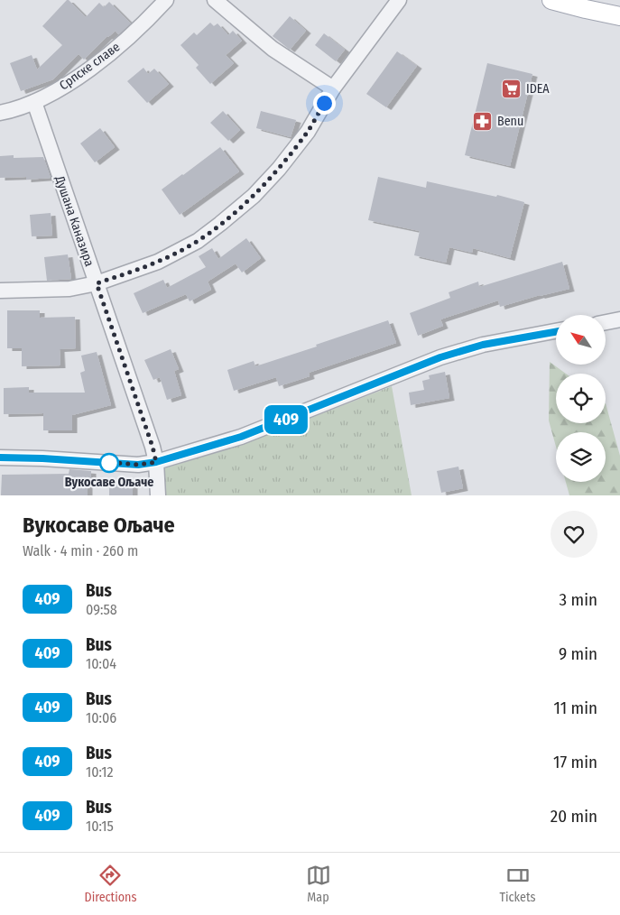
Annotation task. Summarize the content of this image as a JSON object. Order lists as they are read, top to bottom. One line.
{"streets":{"street":["Српске славе","Душана Каназира"]},"crossings":[["Српске славе","Душана Каназира"]],"places":{"supermarket":["IDEA"],"pharmacy":["Benu"],"other":["Вукосаве Ољаче"]},"lines":["bus line 409"],"north":"top left","page":{"on_map":"409","heading":["Вукосаве Ољаче","Walk · 4 min · 260 m"],"list":[{"mark":"409","name":"Bus","note":"09:58","value":"3 min"},{"mark":"409","name":"Bus","note":"10:04","value":"9 min"},{"mark":"409","name":"Bus","note":"10:06","value":"11 min"},{"mark":"409","name":"Bus","note":"10:12","value":"17 min"},{"mark":"409","name":"Bus","note":"10:15","value":"20 min"}],"tabs":["Directions","Map","Tickets"]}}
